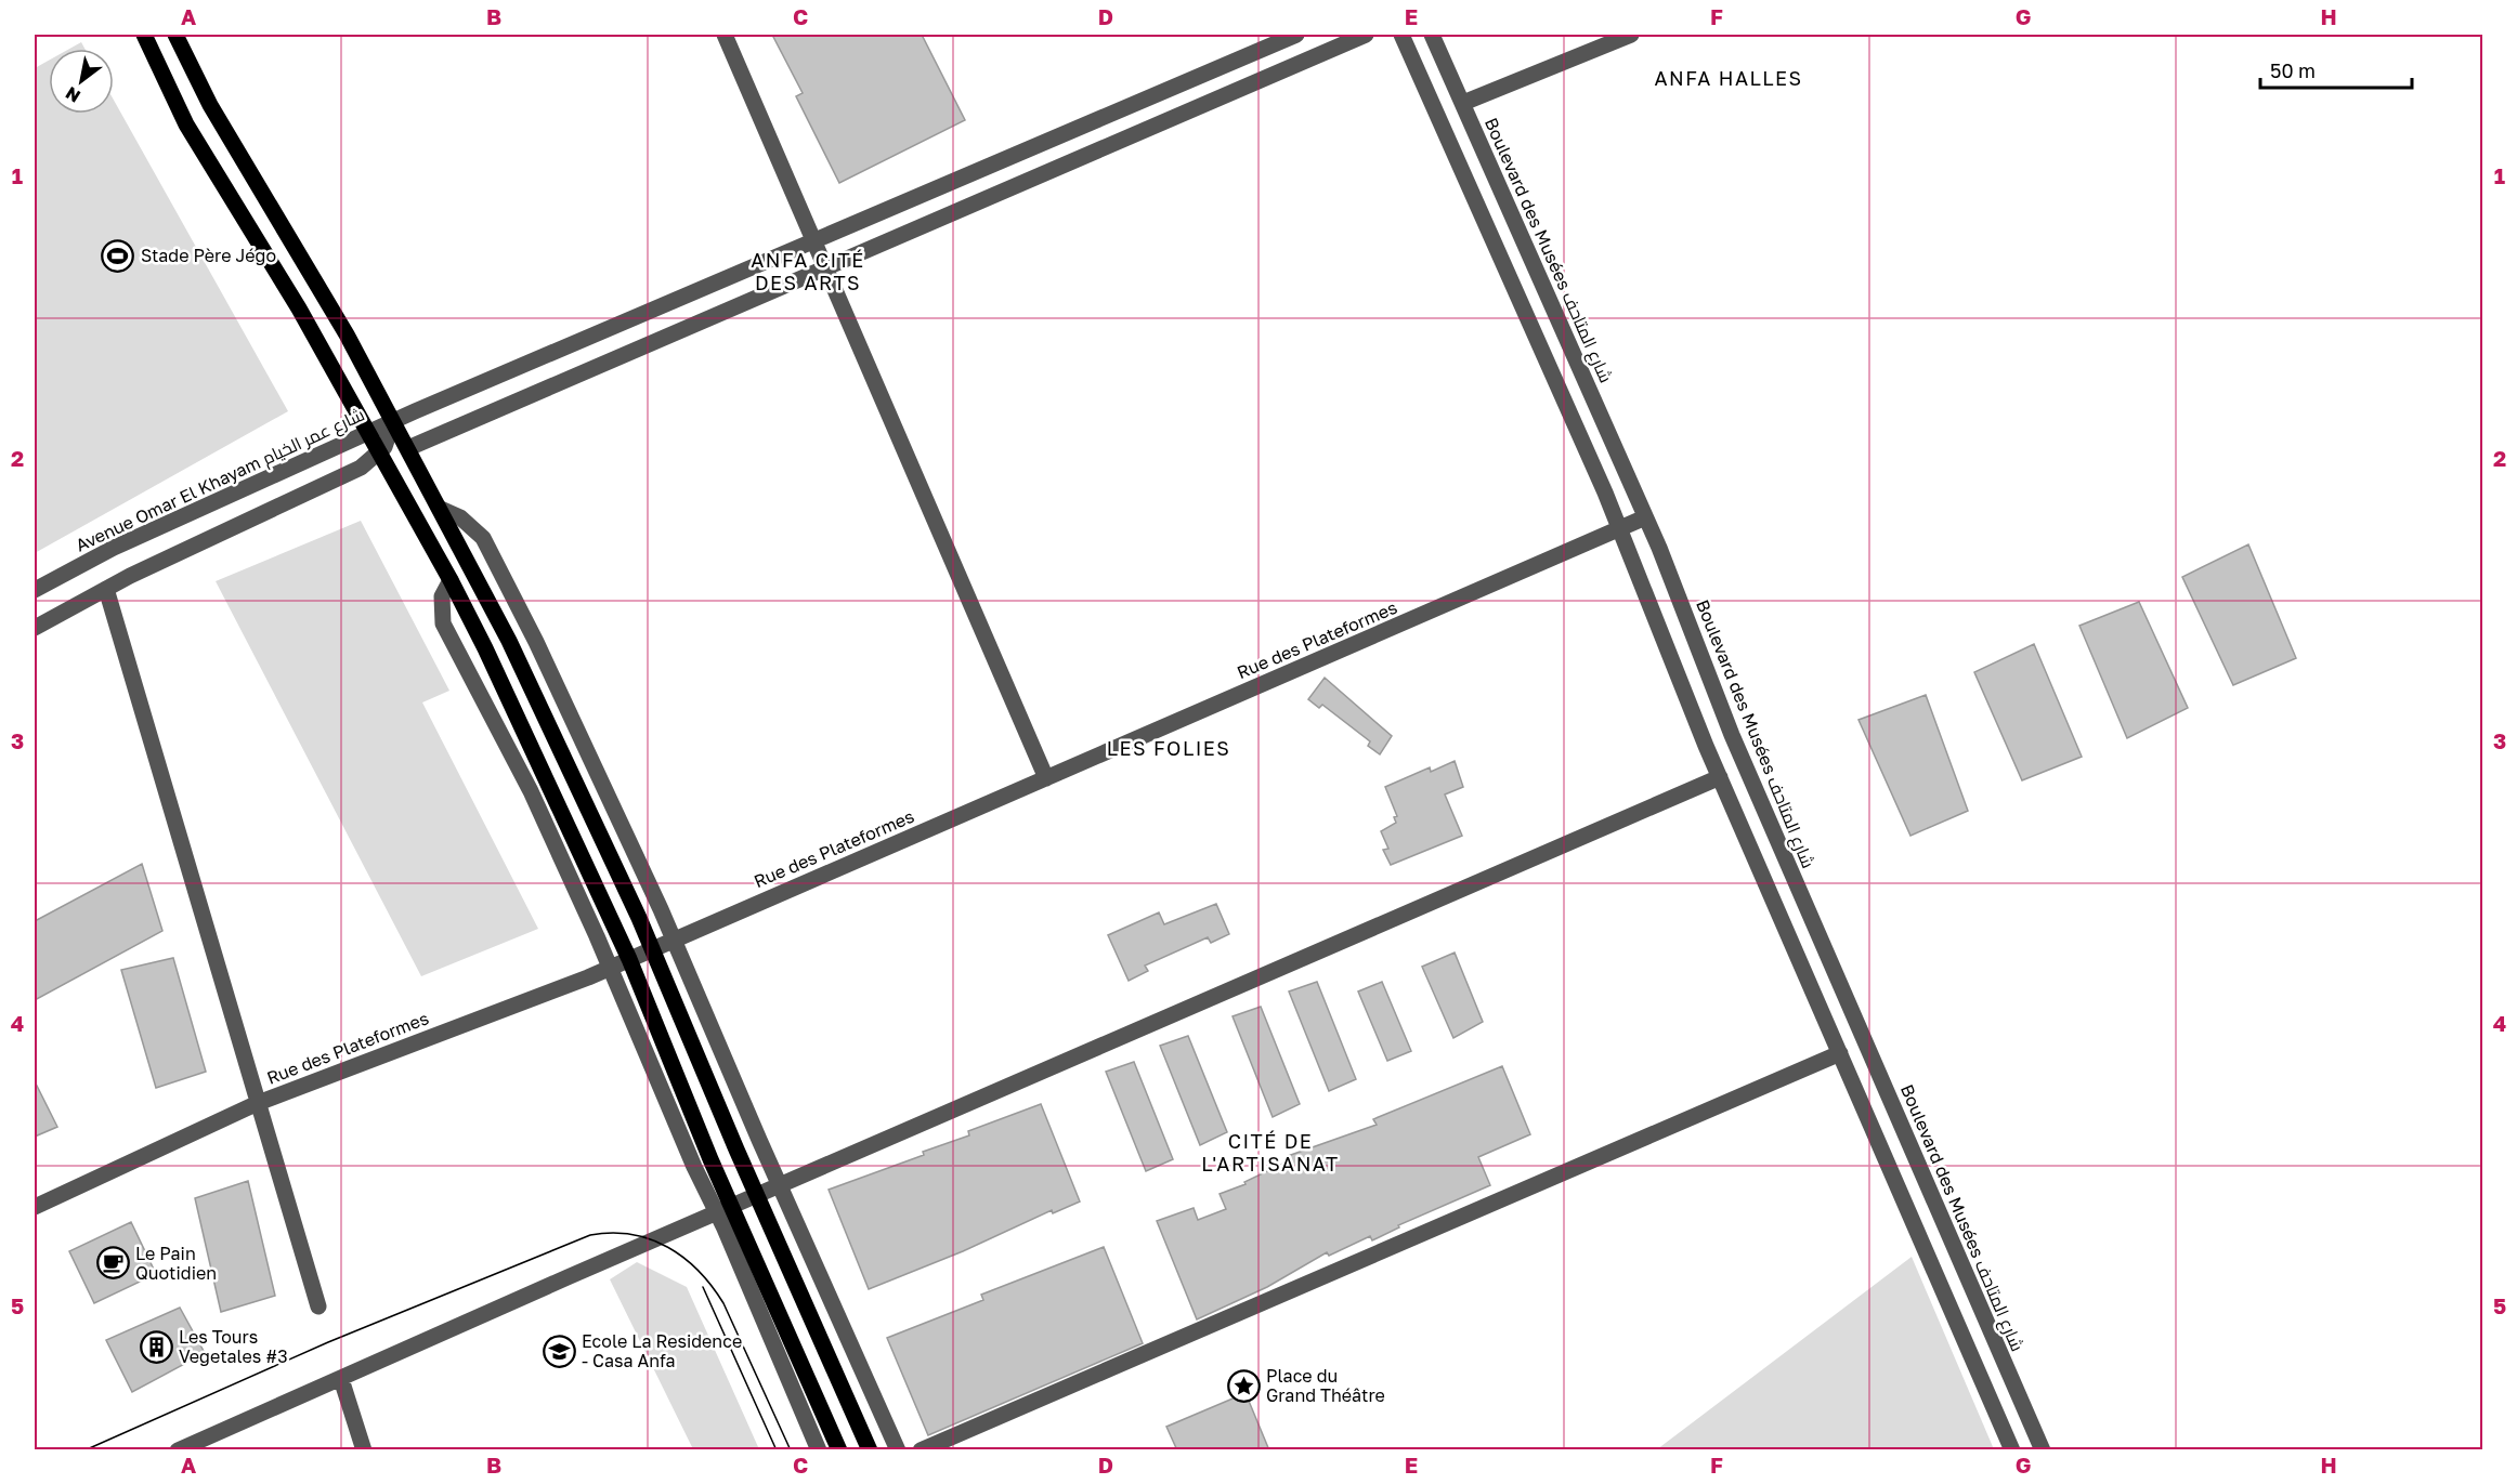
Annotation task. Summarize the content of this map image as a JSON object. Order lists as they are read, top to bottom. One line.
{"streets":{"street":["Boulevard des Musées شارع المتاحف","Avenue Omar El Khayam شارع عمر الخيام","Rue des Plateformes"]},"crossings":[["Boulevard des Musées شارع المتاحف","Rue des Plateformes"]],"districts":["ANFA HALLES","ANFA CITÉ DES ARTS","LES FOLIES","CITÉ DE L'ARTISANAT"],"places":{"sports":["Stade Père Jégo"],"cafe":["Le Pain Quotidien"],"building":["Les Tours Vegetales #3"],"school or university":["Ecole La Residence - Casa Anfa"],"place":["Place du Grand Théâtre"]},"scale_bar":"50 m","north":"bottom left","grid":{"columns":["A","B","C","D","E","F","G","H"],"rows":["1","2","3","4","5"]}}
